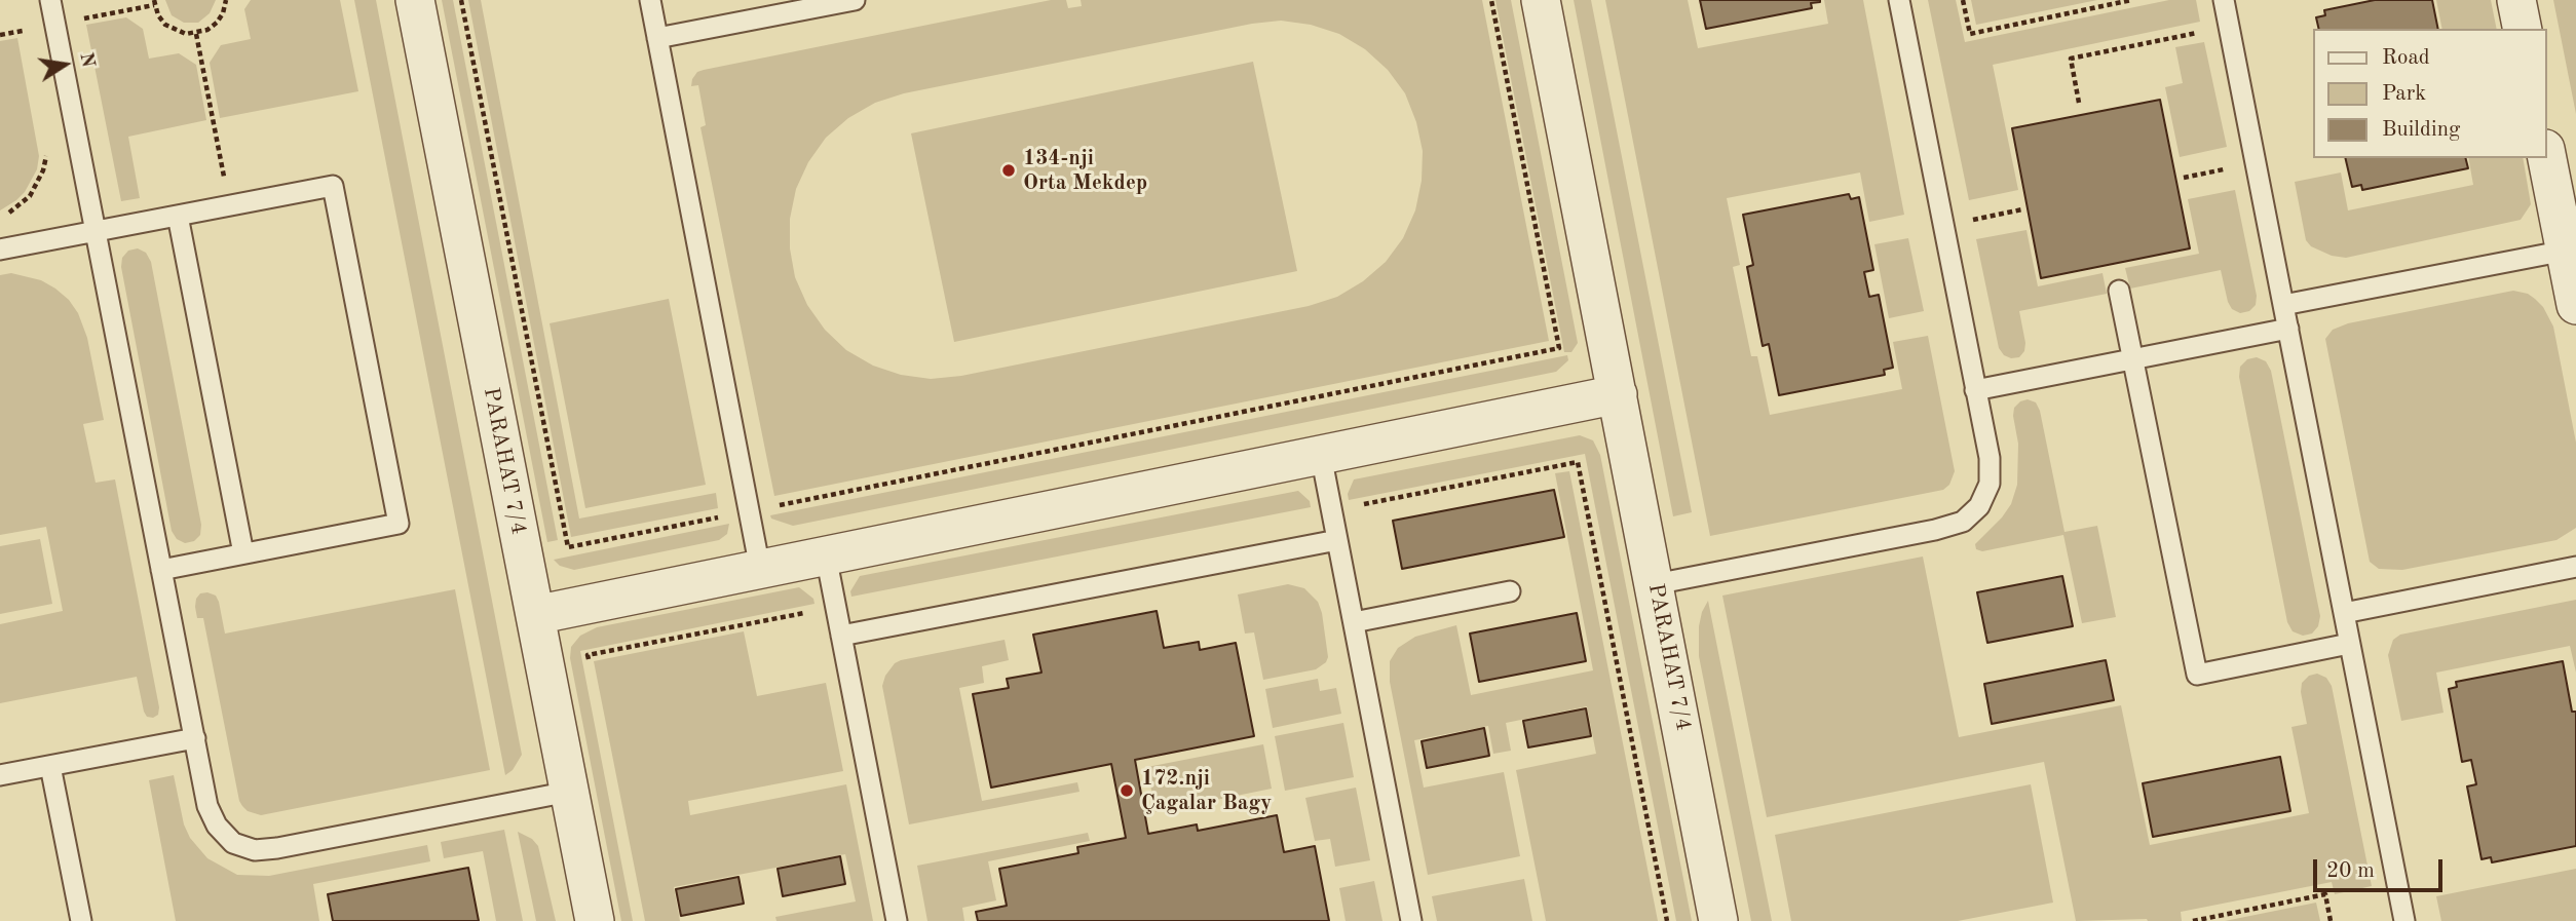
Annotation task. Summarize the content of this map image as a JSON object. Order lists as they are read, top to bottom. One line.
{"streets":{"street":["PARAHAT 7/4"]},"places":["134-nji Orta Mekdep","172.nji Çagalar Bagy"],"legend":["Road","Park","Building"],"scale_bar":"20 m","north":"right"}
